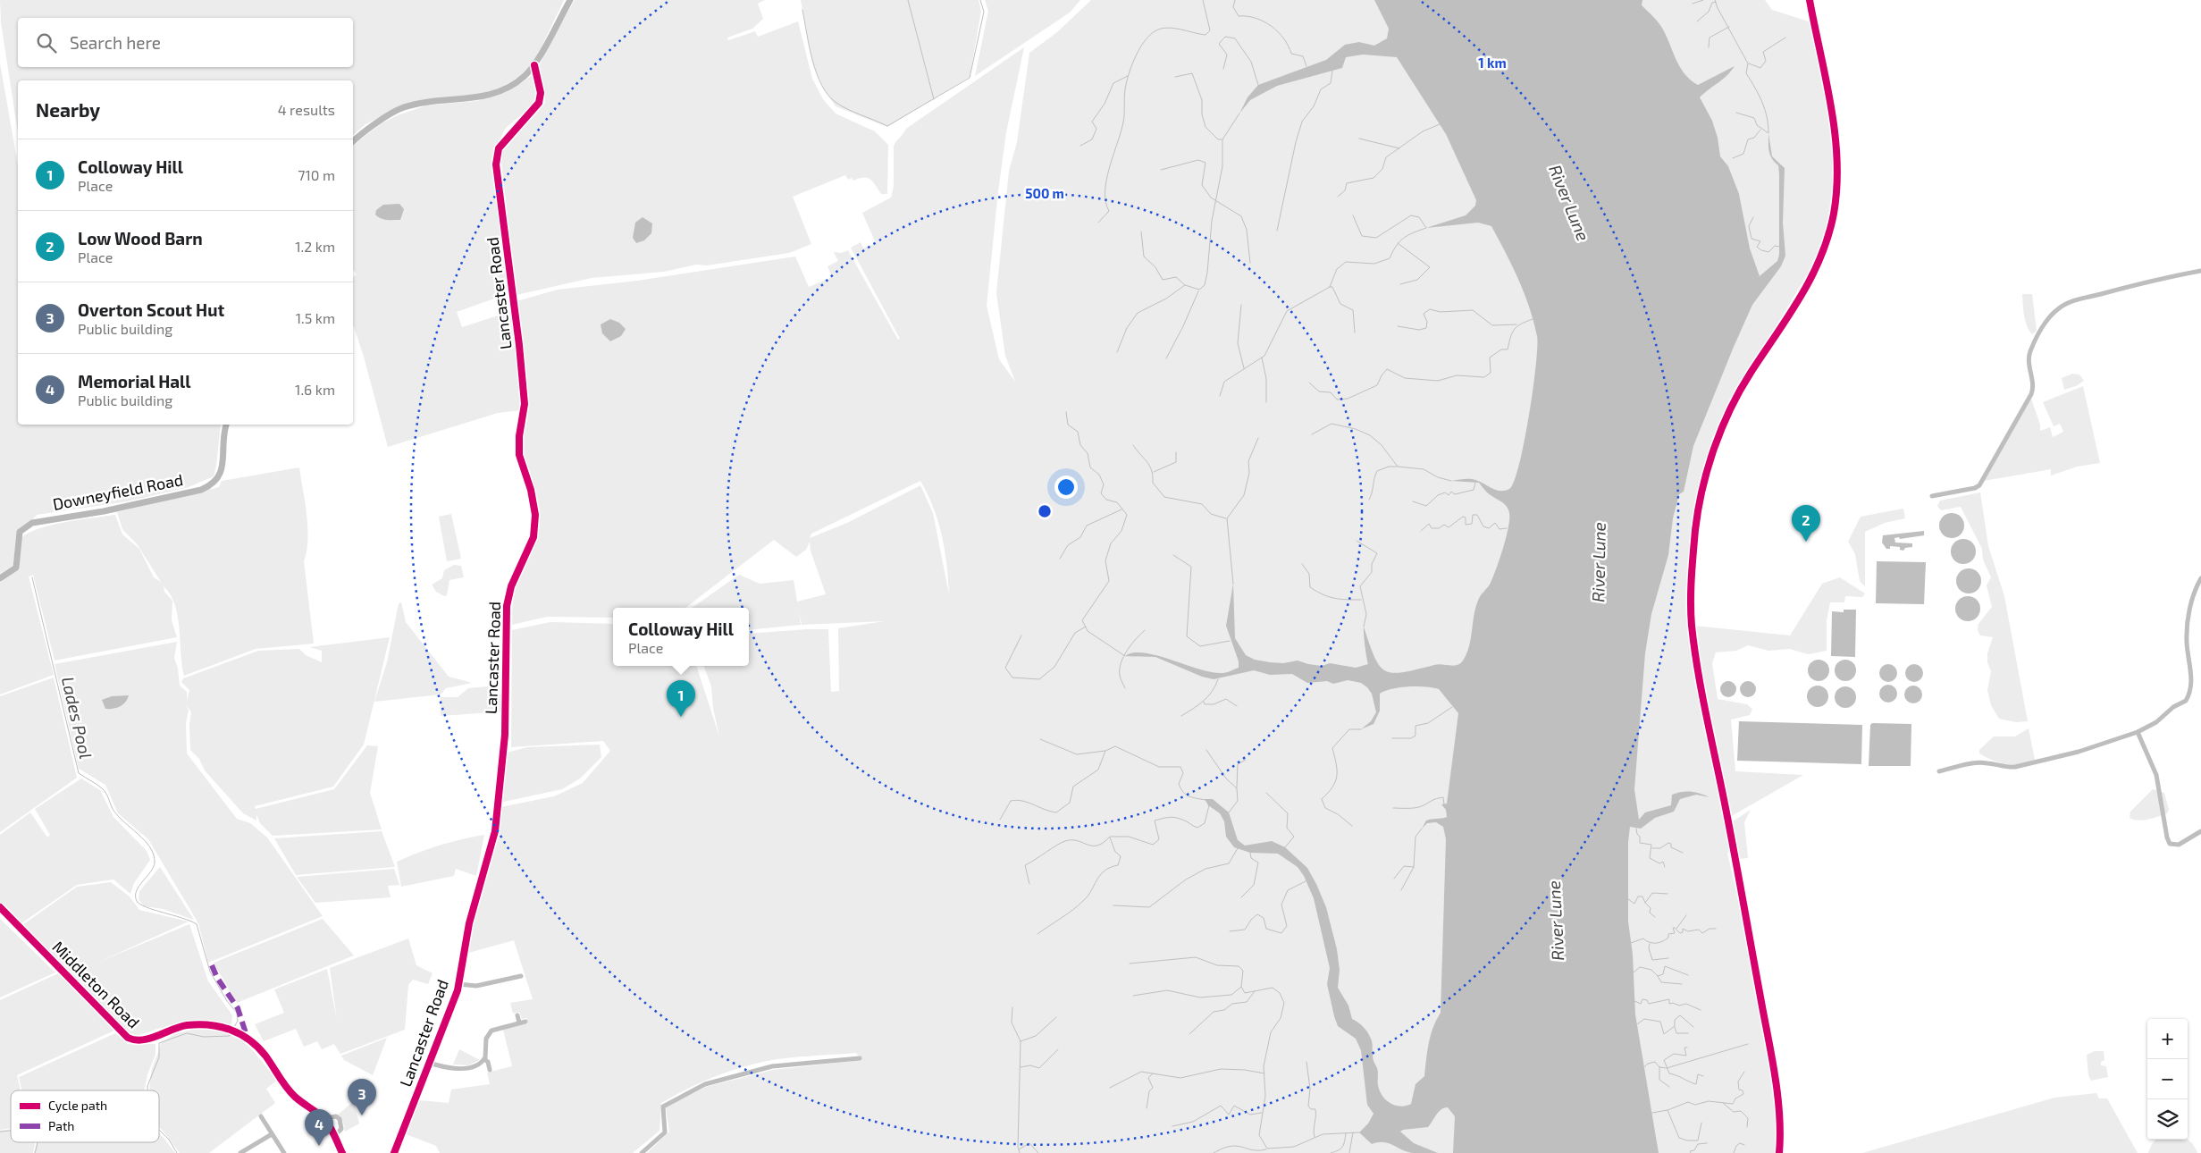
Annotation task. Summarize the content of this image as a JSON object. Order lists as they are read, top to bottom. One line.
{"streets":{"street":["Lancaster Road","Downeyfield Road","Middleton Road"]},"water":["River Lune","Lades Pool"],"legend":["Cycle path","Path"],"page":{"search":"Search here","heading":["Nearby","4 results"],"list":[{"mark":"1","name":"Colloway Hill","note":"Place","value":"710 m"},{"mark":"2","name":"Low Wood Barn","note":"Place","value":"1.2 km"},{"mark":"3","name":"Overton Scout Hut","note":"Public building","value":"1.5 km"},{"mark":"4","name":"Memorial Hall","note":"Public building","value":"1.6 km"}],"pins":["2","1","3","4"],"popup":["Colloway Hill","Place"],"map_buttons":["+","−"]},"rings":["1 km","500 m"]}
